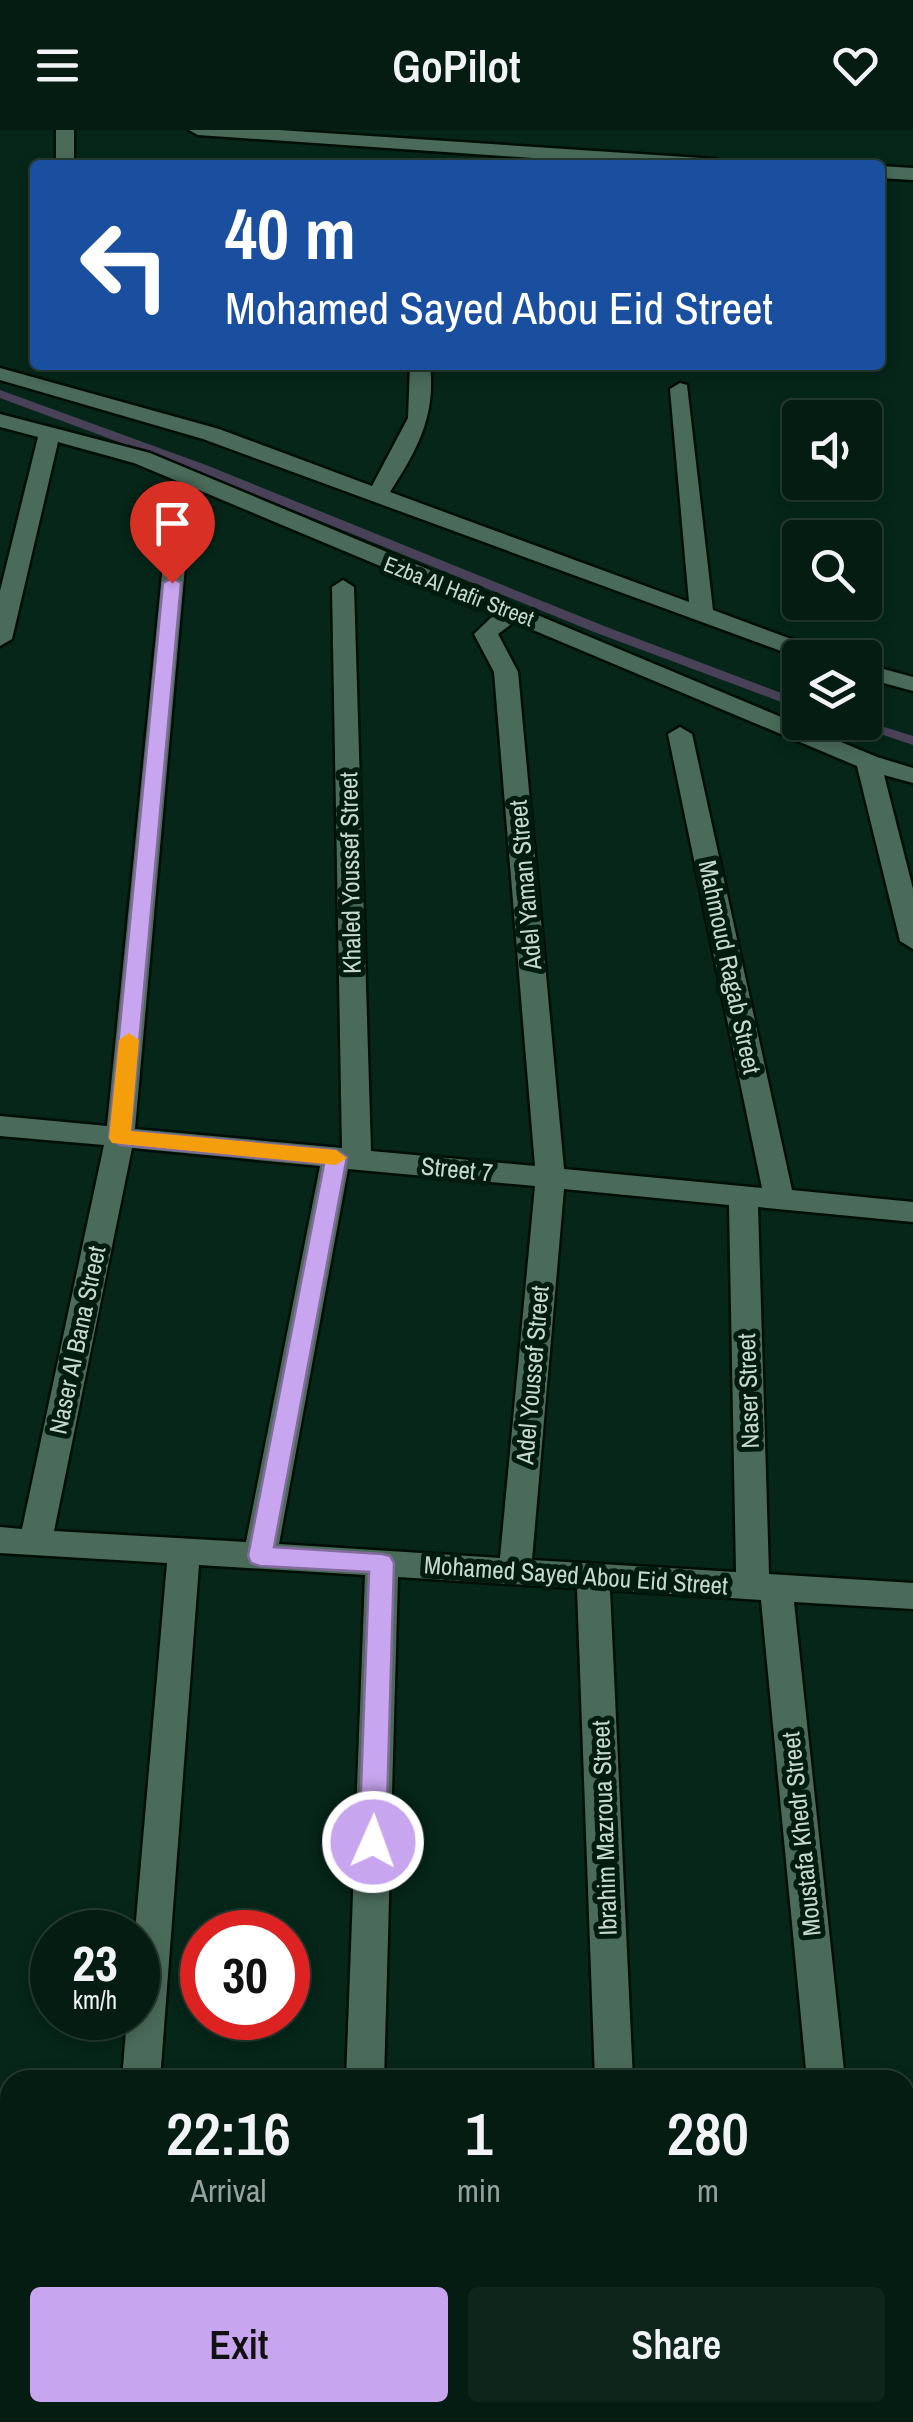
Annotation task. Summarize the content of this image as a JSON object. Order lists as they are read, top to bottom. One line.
{"streets":{"street":["Ezba Al Hafir Street","Khaled Youssef Street","Adel Yaman Street","Mahmoud Ragab Street","Street 7","Naser Al Bana Street","Adel Youssef Street","Naser Street","Mohamed Sayed Abou Eid Street","Ibrahim Mazroua Street","Moustafa Khedr Street"]},"crossings":[["Ezba Al Hafir Street","Adel Yaman Street"],["Khaled Youssef Street","Street 7"],["Khaled Youssef Street","Mohamed Sayed Abou Eid Street"],["Adel Yaman Street","Street 7"],["Adel Yaman Street","Adel Youssef Street"],["Mahmoud Ragab Street","Street 7"],["Street 7","Naser Al Bana Street"],["Street 7","Adel Youssef Street"],["Street 7","Naser Street"],["Naser Al Bana Street","Mohamed Sayed Abou Eid Street"],["Adel Youssef Street","Mohamed Sayed Abou Eid Street"],["Naser Street","Mohamed Sayed Abou Eid Street"],["Naser Street","Moustafa Khedr Street"],["Mohamed Sayed Abou Eid Street","Ibrahim Mazroua Street"],["Mohamed Sayed Abou Eid Street","Moustafa Khedr Street"]],"page":{"header":"GoPilot","turn":["40 m","Mohamed Sayed Abou Eid Street"],"speed":"23 km/h","limit":"30","eta":["22:16","Arrival","1","min","280","m"],"buttons":["Exit","Share"]}}
